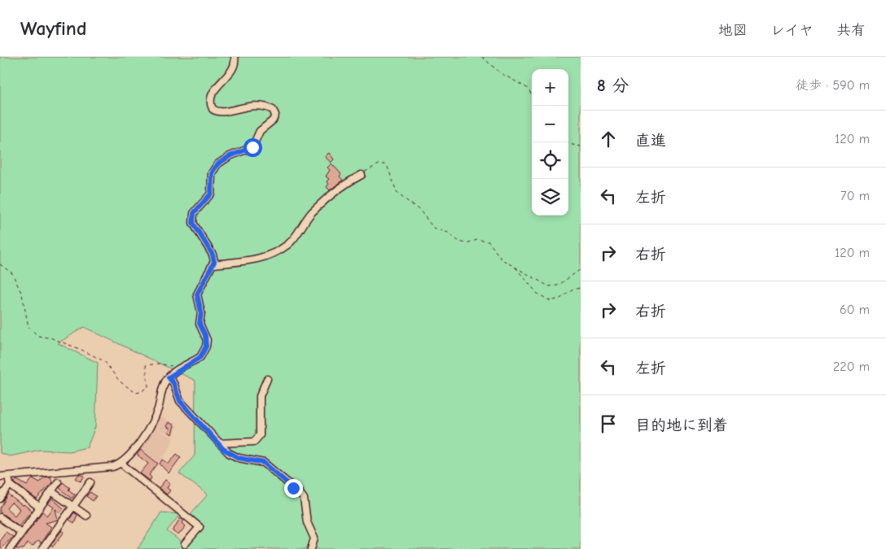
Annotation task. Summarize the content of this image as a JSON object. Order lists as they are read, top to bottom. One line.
{"page":{"header":"Wayfind","nav":["地図","レイヤ","共有"],"heading":["8 分","徒歩 · 590 m"],"map_buttons":["+","−"],"list":[["直進","120 m"],["左折","70 m"],["右折","120 m"],["右折","60 m"],["左折","220 m"],"目的地に到着"]}}
